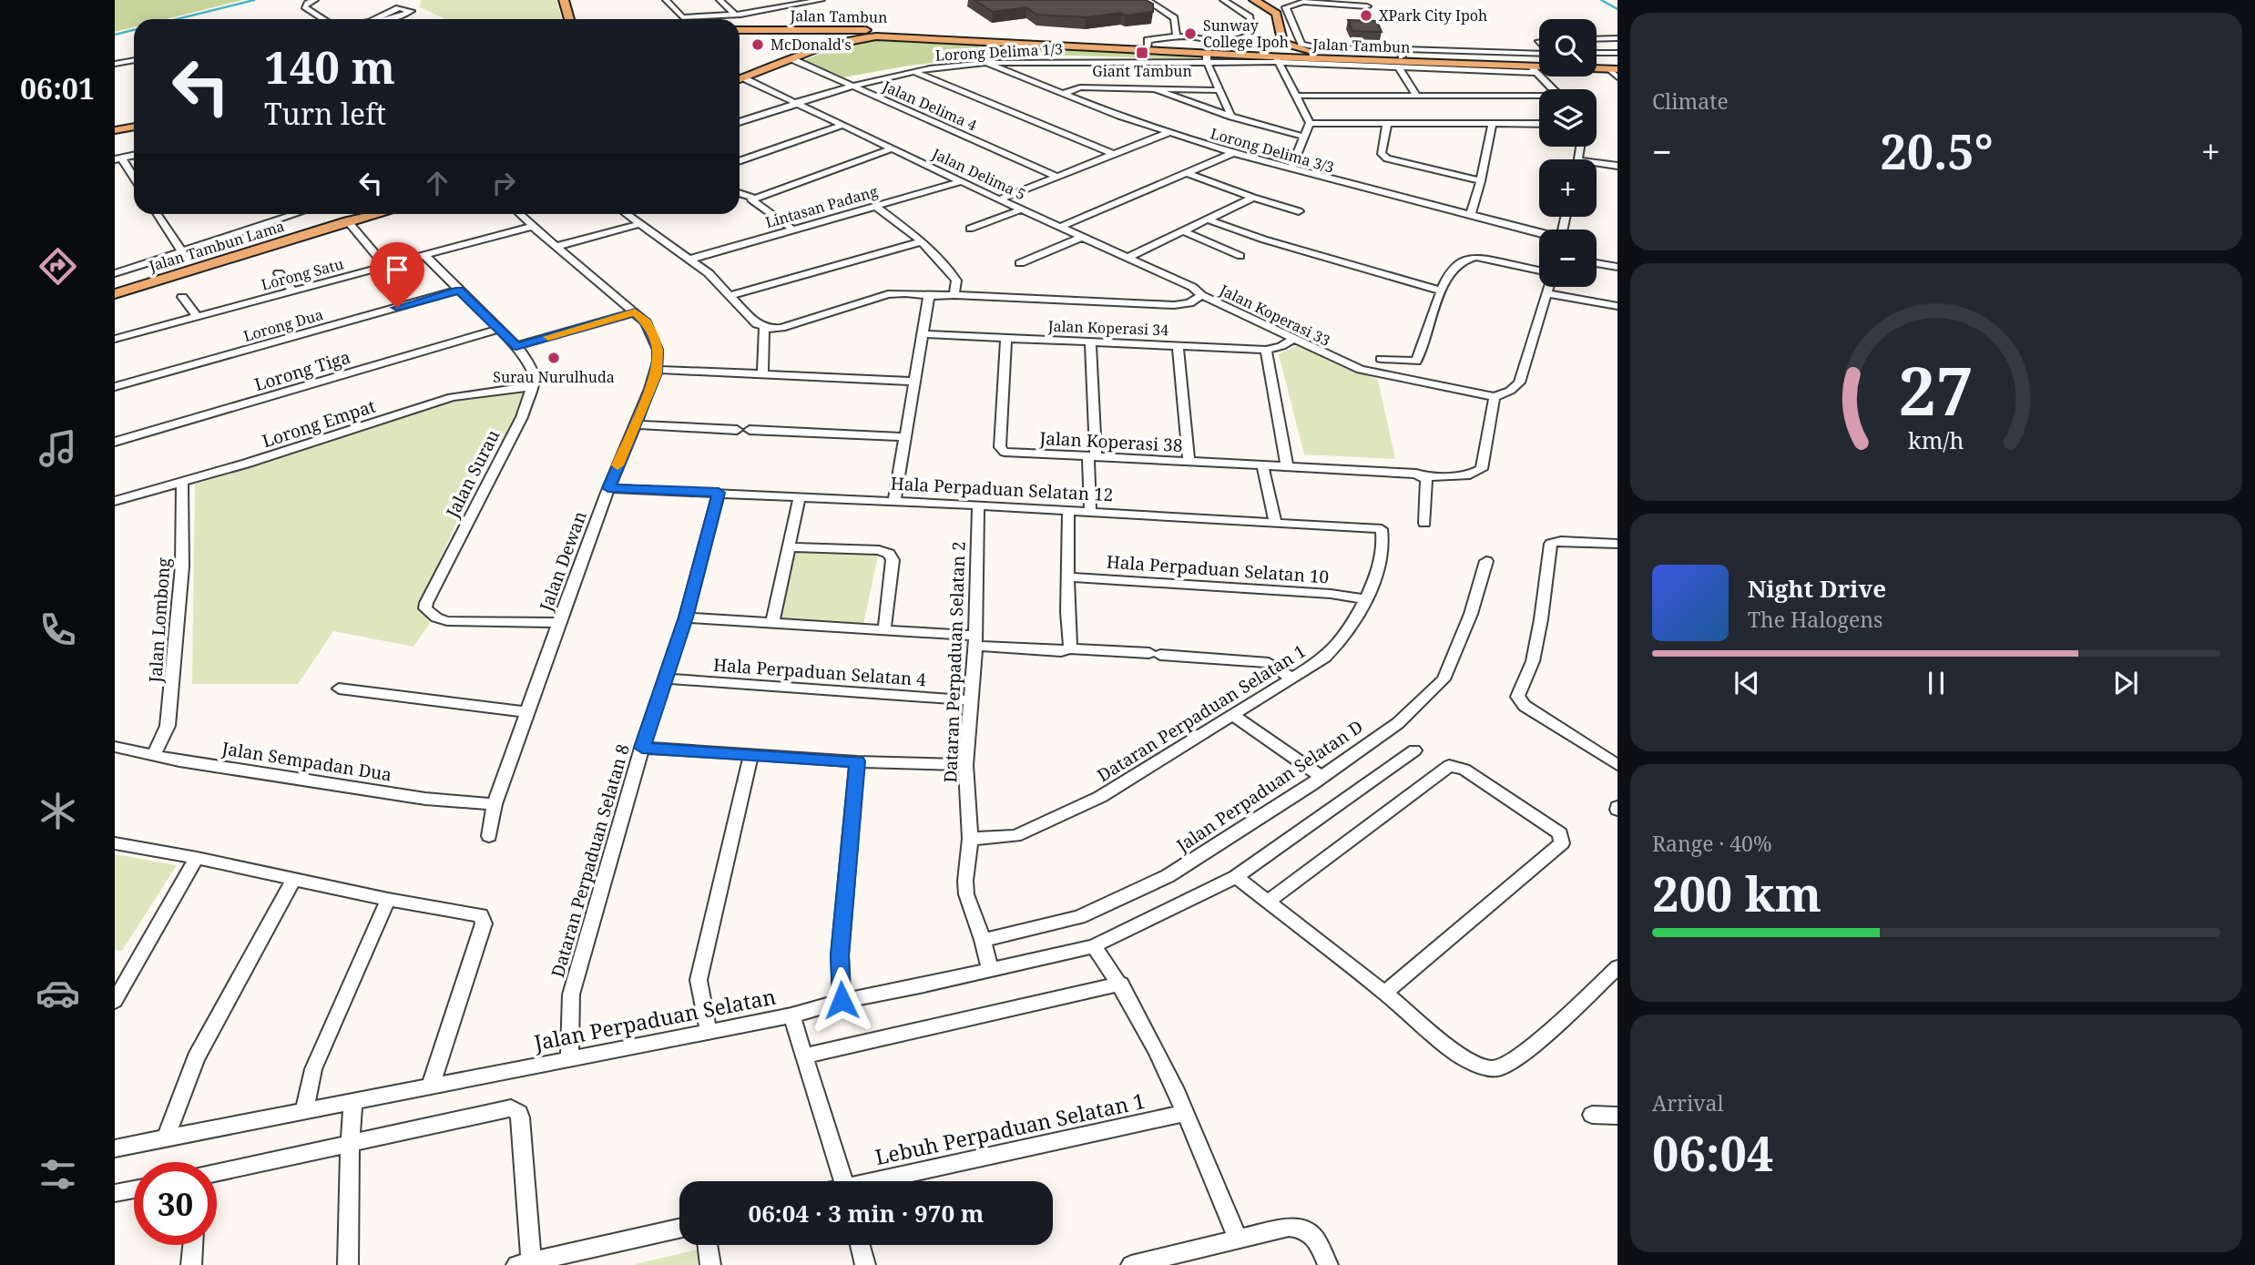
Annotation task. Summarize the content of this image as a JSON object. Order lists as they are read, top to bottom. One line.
{"streets":{"main road":["Jalan Tambun","Jalan Tambun Lama"],"street":["Lorong Delima 1/3","Jalan Delima 4","Lorong Delima 3/3","Jalan Delima 5","Lintasan Padang","Lorong Satu","Jalan Koperasi 33","Lorong Dua","Jalan Koperasi 34","Lorong Tiga","Lorong Empat","Jalan Koperasi 38","Jalan Surau","Hala Perpaduan Selatan 12","Jalan Dewan","Hala Perpaduan Selatan 10","Jalan Lombong","Dataran Perpaduan Selatan 2","Hala Perpaduan Selatan 4","Dataran Perpaduan Selatan 1","Jalan Sempadan Dua","Jalan Perpaduan Selatan D","Dataran Perpaduan Selatan 8","Jalan Perpaduan Selatan","Lebuh Perpaduan Selatan 1"]},"crossings":[["Jalan Tambun","Lorong Delima 1/3"],["Lorong Delima 1/3","Jalan Delima 4"],["Lorong Delima 1/3","Lorong Delima 3/3"],["Lorong Delima 1/3","Jalan Delima 5"],["Jalan Delima 5","Lintasan Padang"],["Jalan Delima 5","Jalan Koperasi 33"],["Lorong Satu","Jalan Dewan"],["Jalan Koperasi 33","Jalan Koperasi 34"],["Jalan Koperasi 33","Jalan Koperasi 38"],["Jalan Koperasi 34","Jalan Koperasi 38"],["Lorong Empat","Jalan Surau"],["Lorong Empat","Jalan Lombong"],["Jalan Surau","Jalan Dewan"],["Hala Perpaduan Selatan 12","Jalan Dewan"],["Hala Perpaduan Selatan 12","Dataran Perpaduan Selatan 2"],["Hala Perpaduan Selatan 12","Dataran Perpaduan Selatan 1"],["Hala Perpaduan Selatan 12","Dataran Perpaduan Selatan 8"],["Jalan Dewan","Jalan Sempadan Dua"],["Hala Perpaduan Selatan 10","Dataran Perpaduan Selatan 1"],["Jalan Lombong","Jalan Sempadan Dua"],["Dataran Perpaduan Selatan 2","Hala Perpaduan Selatan 4"],["Dataran Perpaduan Selatan 2","Dataran Perpaduan Selatan 1"],["Dataran Perpaduan Selatan 2","Jalan Perpaduan Selatan D"],["Dataran Perpaduan Selatan 2","Jalan Perpaduan Selatan"],["Hala Perpaduan Selatan 4","Dataran Perpaduan Selatan 8"],["Dataran Perpaduan Selatan 8","Jalan Perpaduan Selatan"]],"places":{"other":["XPark City Ipoh","Sunway College Ipoh","McDonald's","Surau Nurulhuda"],"transit":["Giant Tambun"]},"page":{"tabs":"06:01","tile":["Climate",["Range · 40%","200 km"],["Arrival","06:04"]],"map_buttons":["+","−"],"turn":["140 m","Turn left"],"heat":["−","20.5°","+"],"song":["Night Drive","The Halogens"],"limit":"30","trip":"06:04 · 3 min · 970 m","gauge":["27","km/h"]}}
